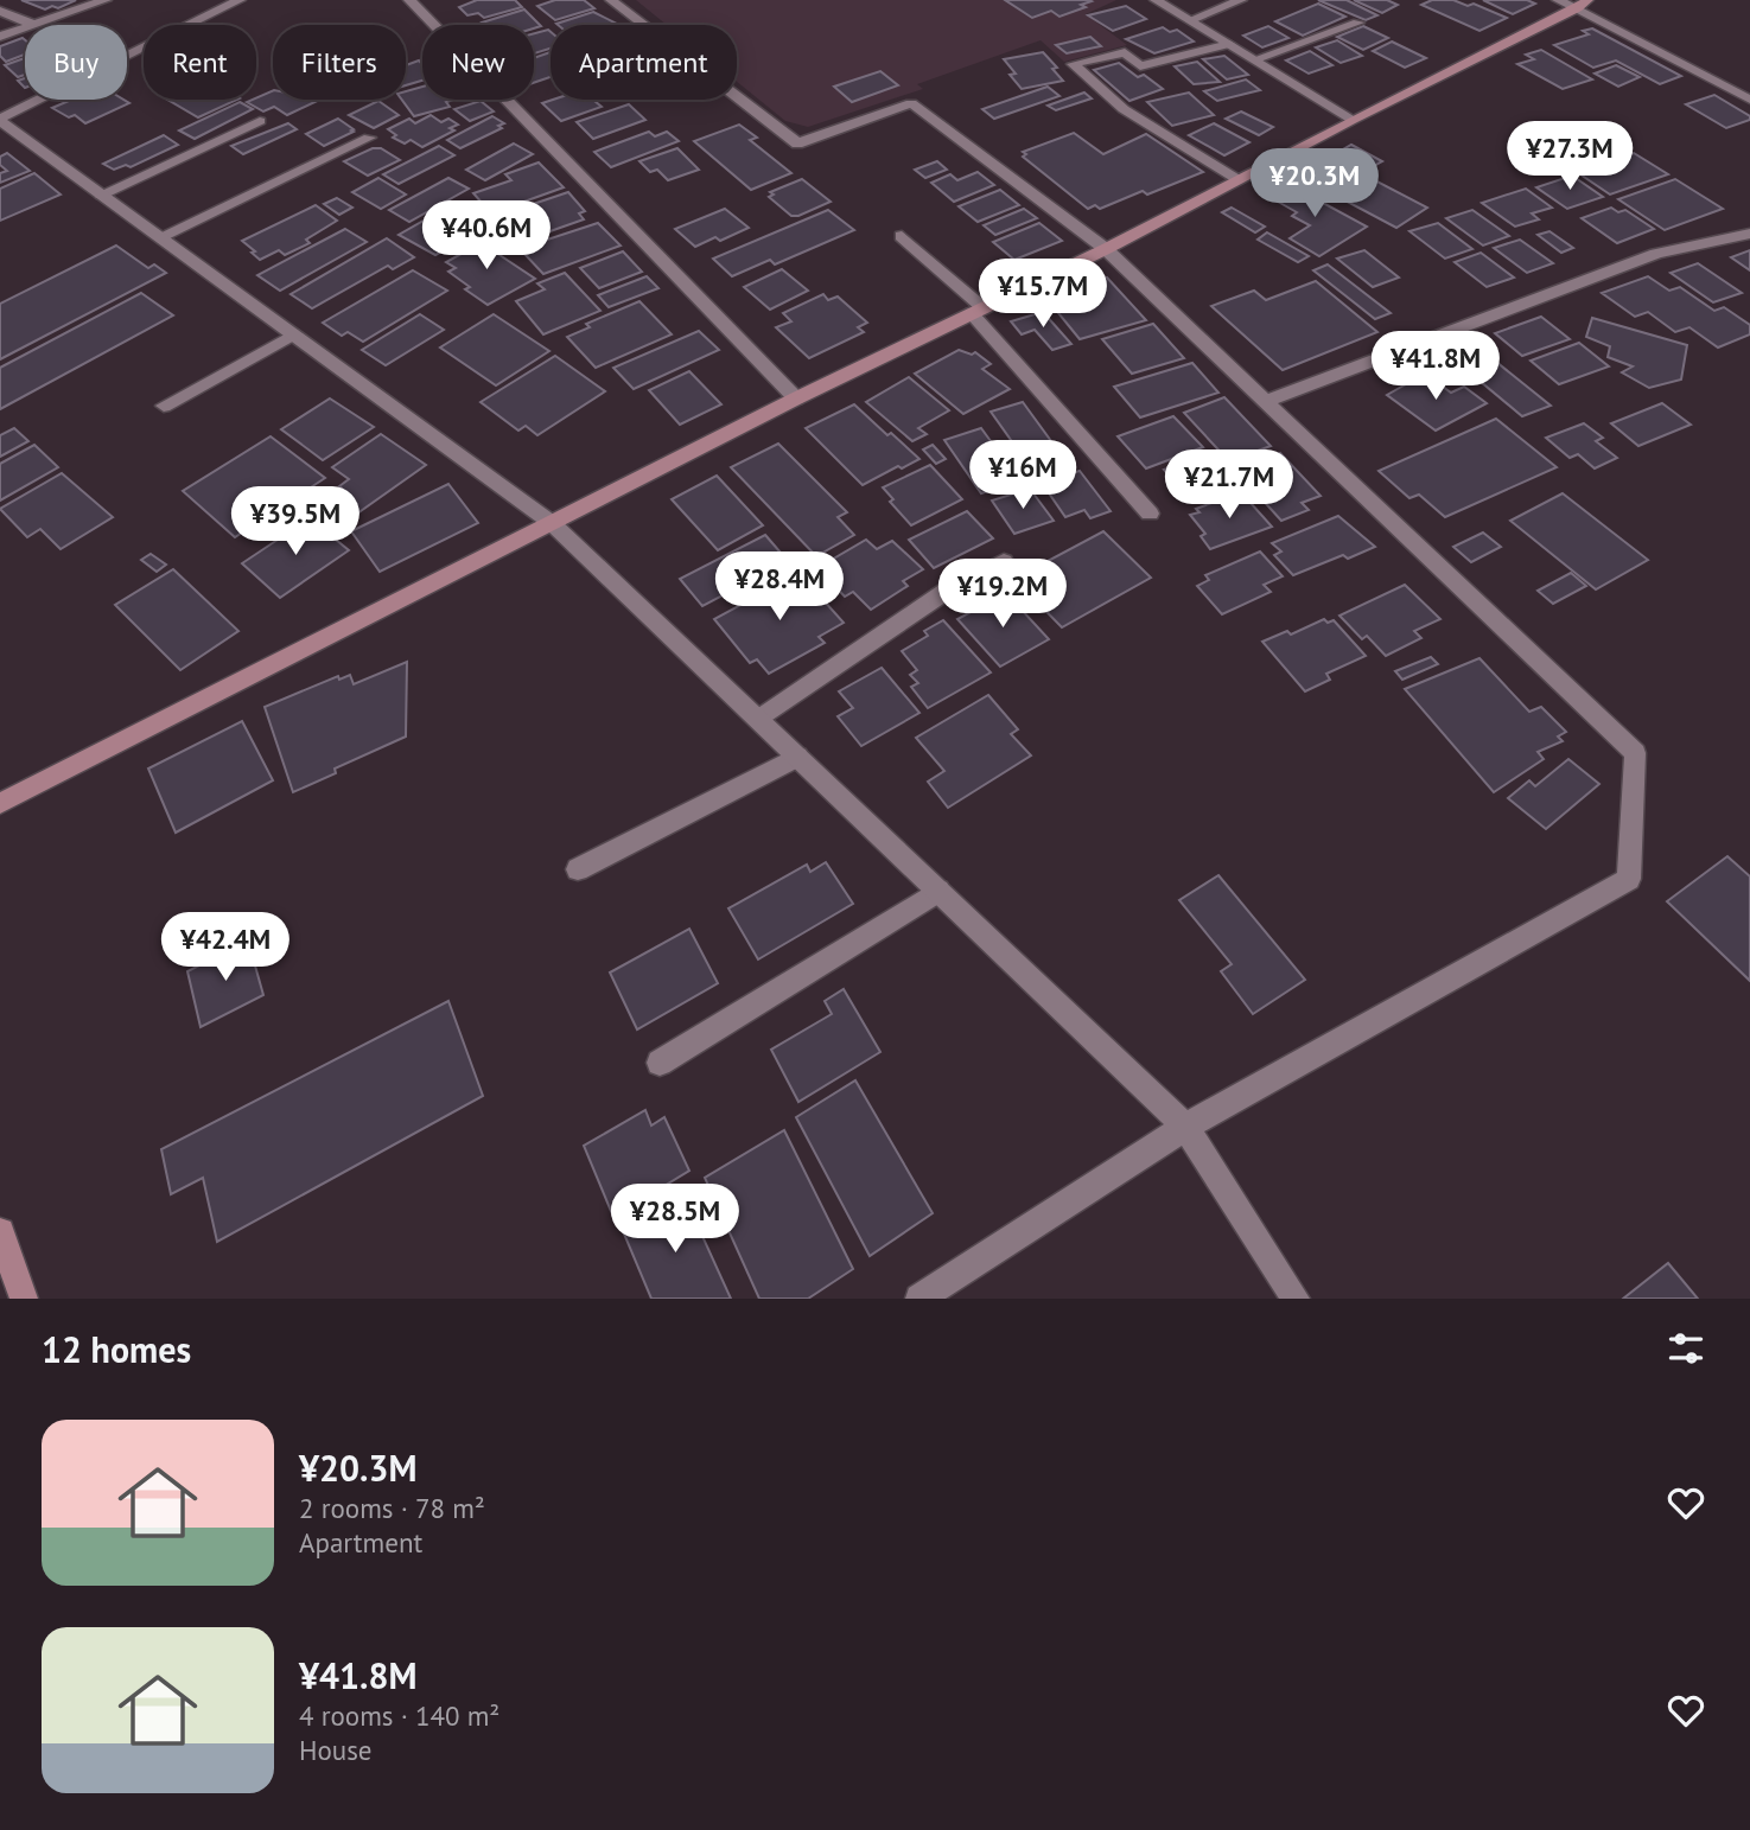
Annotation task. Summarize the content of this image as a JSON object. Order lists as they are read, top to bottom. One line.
{"page":{"chip":["Buy","Rent","Filters","New","Apartment"],"price":["¥27.3M","¥20.3M","¥40.6M","¥15.7M","¥41.8M","¥16M","¥21.7M","¥39.5M","¥28.4M","¥19.2M","¥42.4M","¥28.5M"],"heading":"12 homes","list":[{"name":"¥20.3M","note":"2 rooms · 78 m² · Apartment"},{"name":"¥41.8M","note":"4 rooms · 140 m² · House"}]}}
